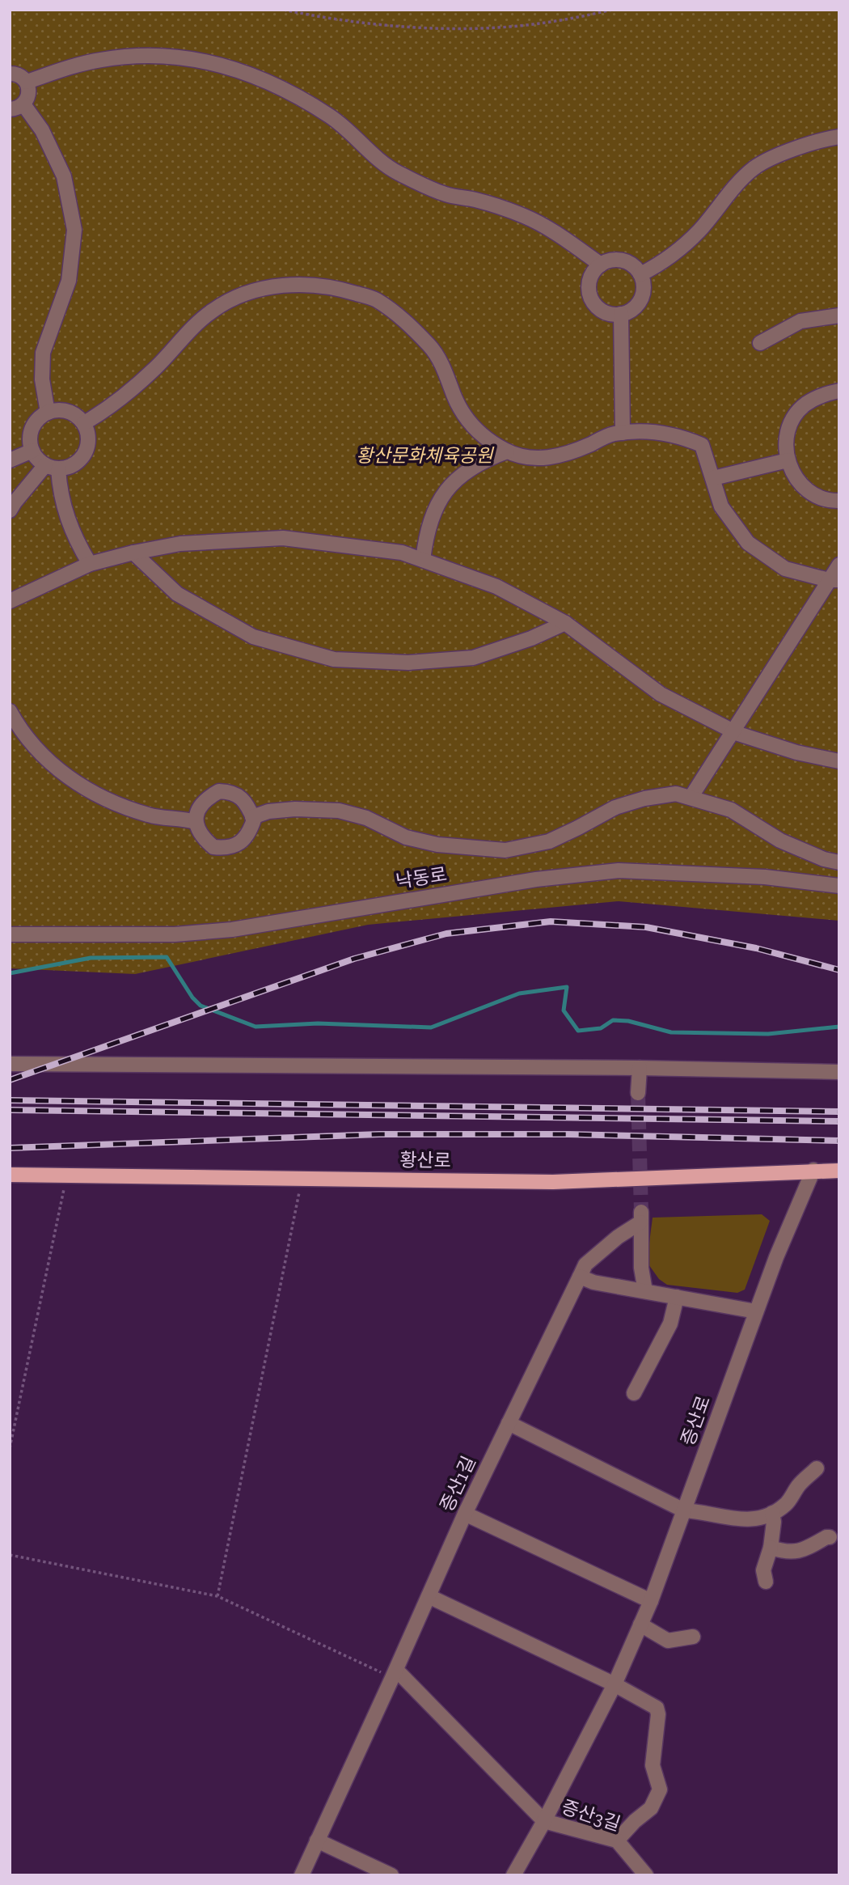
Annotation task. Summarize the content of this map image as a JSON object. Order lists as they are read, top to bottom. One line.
{"streets":{"main road":["황산로"],"street":["낙동로","증산로","증산1길","증산3길"]},"crossings":[["황산로","증산로"],["증산로","증산3길"]],"parks":["황산문화체육공원"]}
